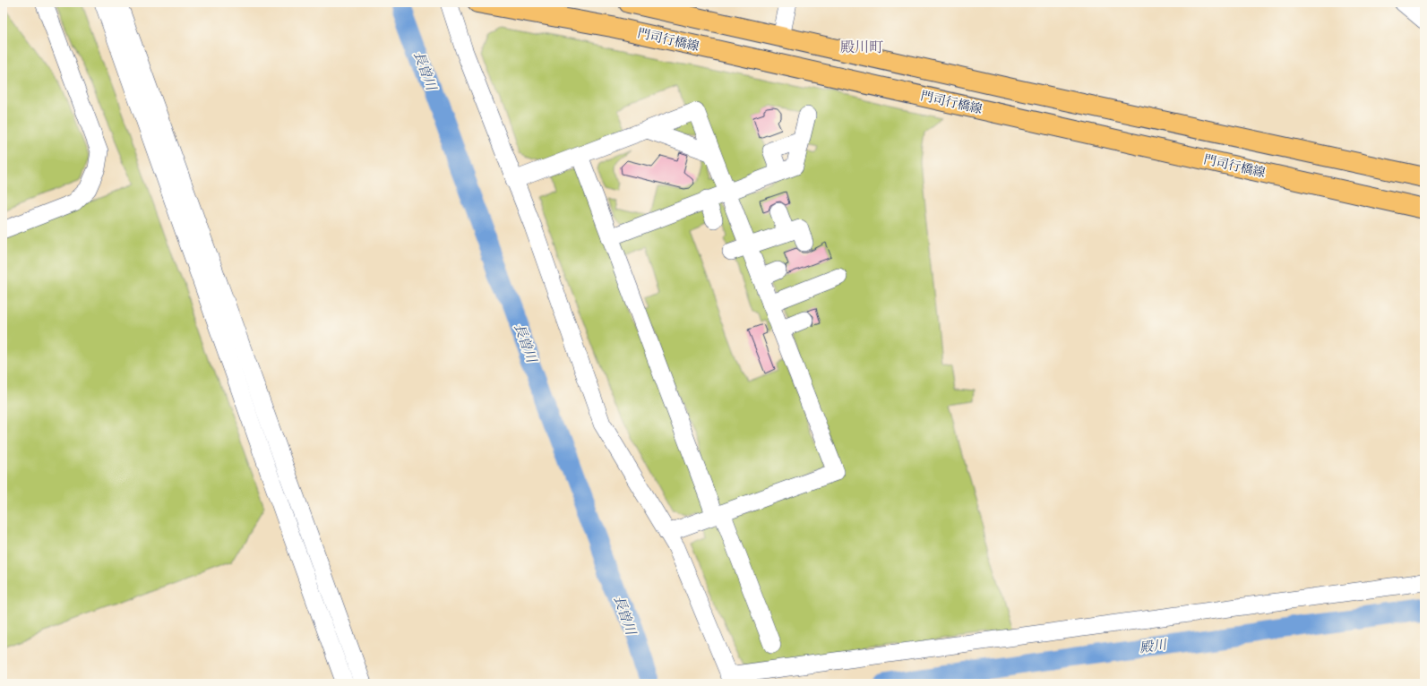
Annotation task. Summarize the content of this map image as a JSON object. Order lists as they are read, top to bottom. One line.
{"streets":{"main road":["門司行橋線"]},"districts":["殿川町"],"water":["長曽川","殿川"]}
